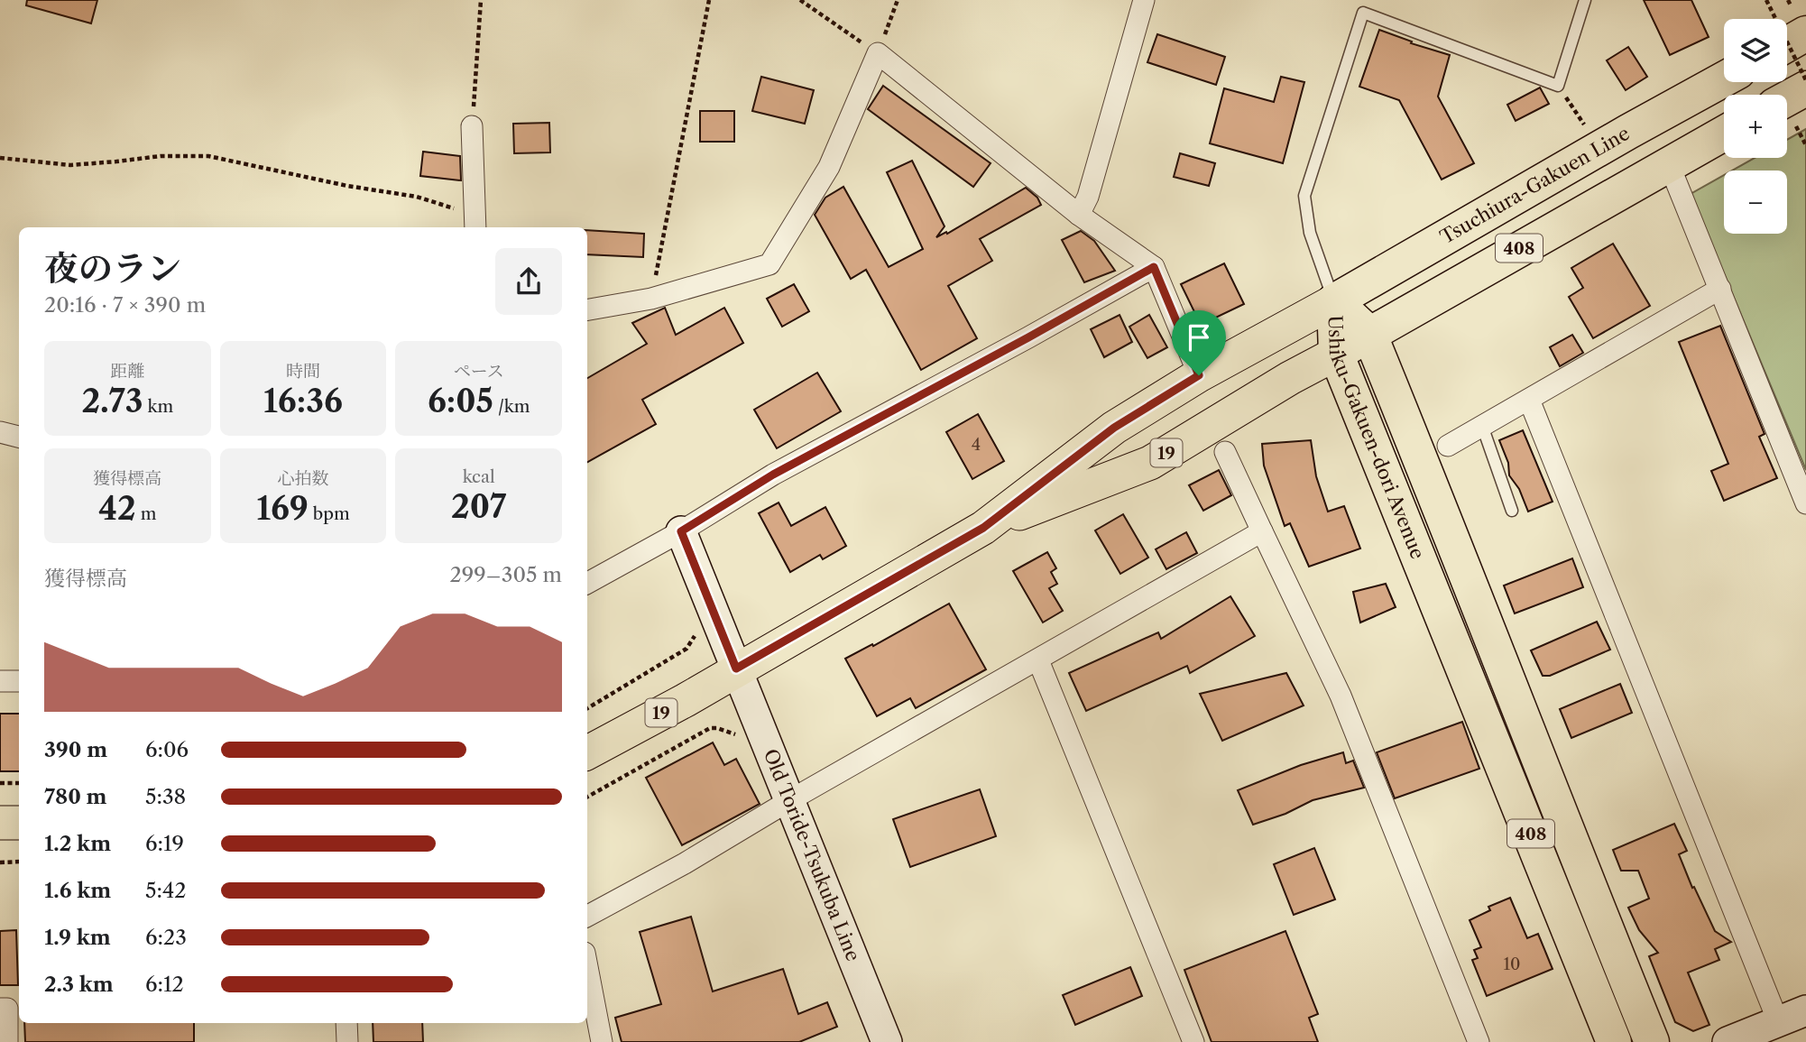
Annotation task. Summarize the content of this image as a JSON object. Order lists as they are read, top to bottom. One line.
{"streets":{"highway":["Tsuchiura-Gakuen Line","408","Ushiku-Gakuen-dori Avenue"],"main road":["19"],"street":["Old Toride-Tsukuba Line"]},"crossings":[["Tsuchiura-Gakuen Line","Ushiku-Gakuen-dori Avenue"],["Tsuchiura-Gakuen Line","19"],["408","Ushiku-Gakuen-dori Avenue"],["408","19"],["Ushiku-Gakuen-dori Avenue","19"],["19","Old Toride-Tsukuba Line"]],"house_numbers":["4","10"],"page":{"map_buttons":["+","−"],"heading":["夜のラン","20:16 · 7 × 390 m"],"stats":[["距離","2.73 km"],["時間","16:36"],["ペース","6:05 /km"],["獲得標高","42 m"],["心拍数","169 bpm"],["kcal","207"]],"chart":["獲得標高","299–305 m"],"list":[{"name":"390 m","note":"6:06"},{"name":"780 m","note":"5:38"},{"name":"1.2 km","note":"6:19"},{"name":"1.6 km","note":"5:42"},{"name":"1.9 km","note":"6:23"},{"name":"2.3 km","note":"6:12"}]}}
